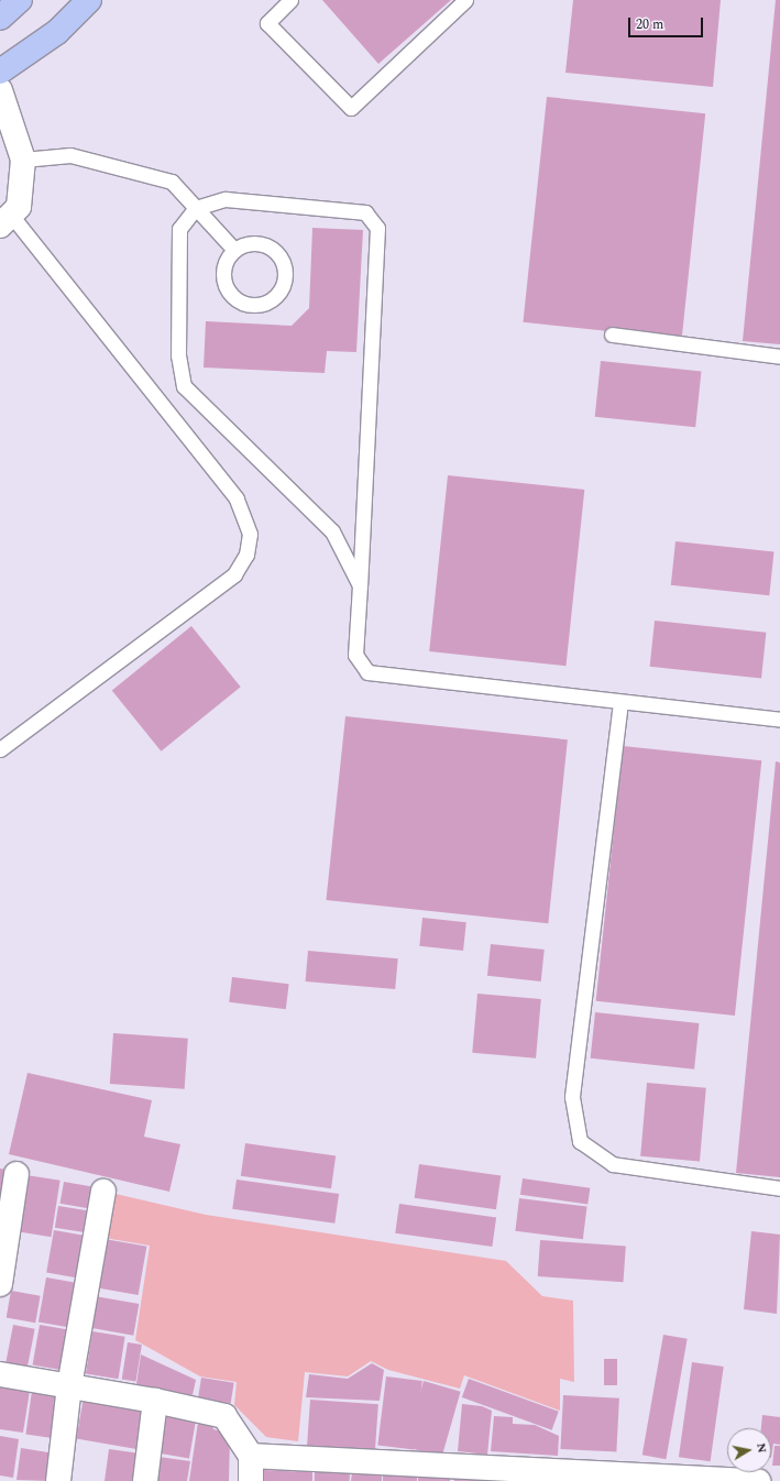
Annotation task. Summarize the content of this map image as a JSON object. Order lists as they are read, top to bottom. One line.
{"scale_bar":"20 m","north":"right"}
